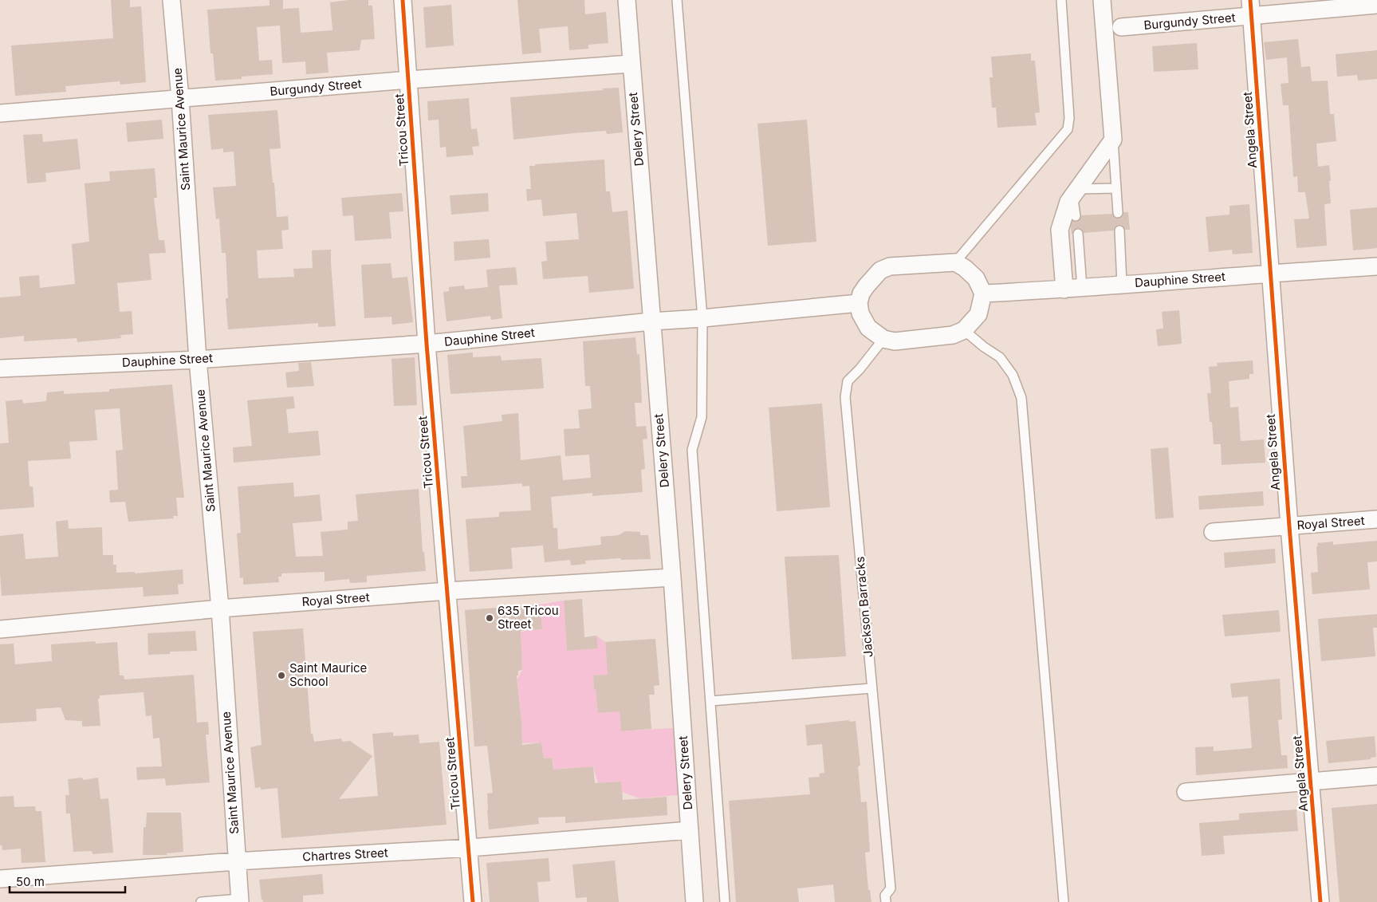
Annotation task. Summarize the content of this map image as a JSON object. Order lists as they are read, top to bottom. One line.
{"streets":{"street":["Burgundy Street","Saint Maurice Avenue","Delery Street","Tricou Street","Angela Street","Dauphine Street","Royal Street","Chartres Street"],"lane":["Jackson Barracks"]},"crossings":[["Burgundy Street","Saint Maurice Avenue"],["Burgundy Street","Delery Street"],["Burgundy Street","Tricou Street"],["Burgundy Street","Angela Street"],["Saint Maurice Avenue","Dauphine Street"],["Saint Maurice Avenue","Royal Street"],["Saint Maurice Avenue","Chartres Street"],["Delery Street","Dauphine Street"],["Delery Street","Royal Street"],["Delery Street","Chartres Street"],["Tricou Street","Dauphine Street"],["Tricou Street","Royal Street"],["Tricou Street","Chartres Street"],["Angela Street","Dauphine Street"],["Angela Street","Royal Street"],["Dauphine Street","Jackson Barracks"]],"places":["635 Tricou Street","Saint Maurice School"],"scale_bar":"50 m"}
